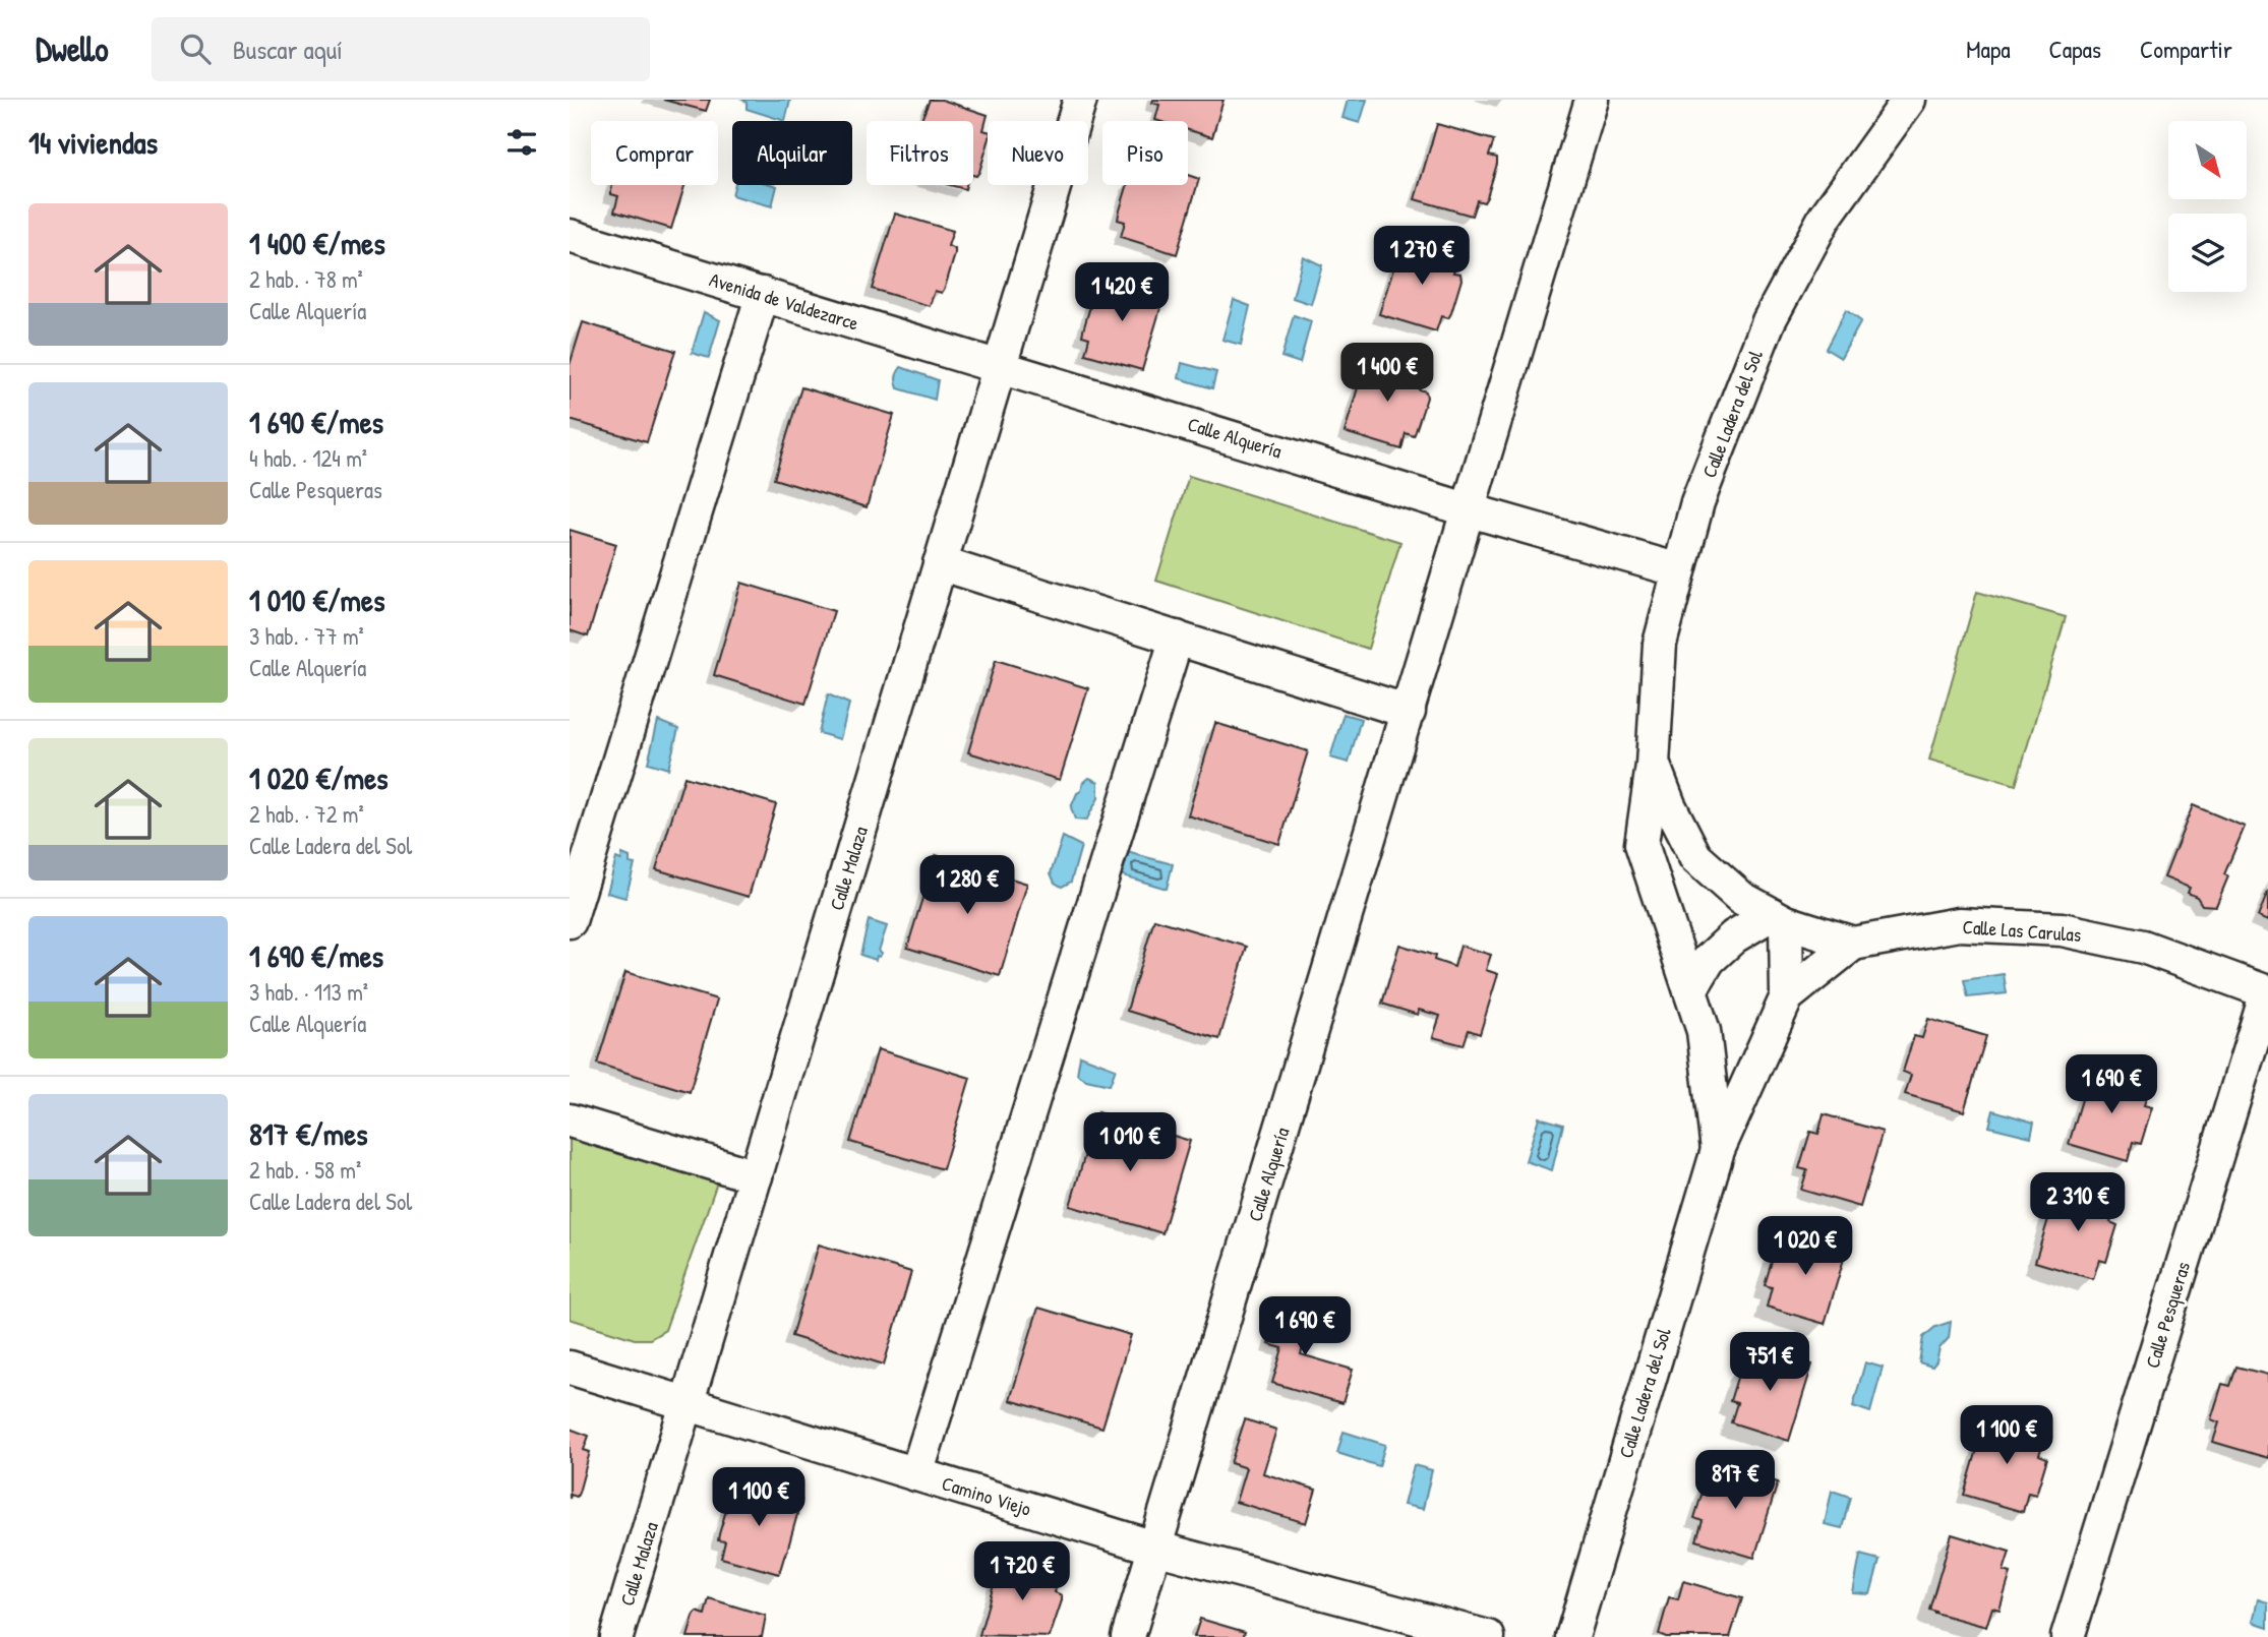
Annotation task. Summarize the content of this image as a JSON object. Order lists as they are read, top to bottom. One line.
{"streets":{"street":["Avenida de Valdezarce","Calle Ladera del Sol","Calle Alquería","Calle Malaza","Calle Las Carulas","Calle Pesqueras","Camino Viejo"]},"crossings":[["Avenida de Valdezarce","Calle Alquería"],["Avenida de Valdezarce","Calle Malaza"],["Calle Ladera del Sol","Calle Alquería"],["Calle Ladera del Sol","Calle Las Carulas"],["Calle Alquería","Calle Malaza"],["Calle Alquería","Camino Viejo"],["Calle Malaza","Camino Viejo"],["Calle Las Carulas","Calle Pesqueras"]],"north":"bottom right","page":{"header":"Dwello","search":"Buscar aquí","nav":["Mapa","Capas","Compartir"],"heading":"14 viviendas","chip":["Comprar","Alquilar","Filtros","Nuevo","Piso"],"list":[{"name":"1 400 €/mes","note":"2 hab. · 78 m² · Calle Alquería"},{"name":"1 690 €/mes","note":"4 hab. · 124 m² · Calle Pesqueras"},{"name":"1 010 €/mes","note":"3 hab. · 77 m² · Calle Alquería"},{"name":"1 020 €/mes","note":"2 hab. · 72 m² · Calle Ladera del Sol"},{"name":"1 690 €/mes","note":"3 hab. · 113 m² · Calle Alquería"},{"name":"817 €/mes","note":"2 hab. · 58 m² · Calle Ladera del Sol"}],"price":["1 270 €","1 420 €","1 400 €","1 280 €","1 690 €","1 010 €","2 310 €","1 020 €","1 690 €","751 €","1 100 €","817 €","1 100 €","1 720 €"]}}
